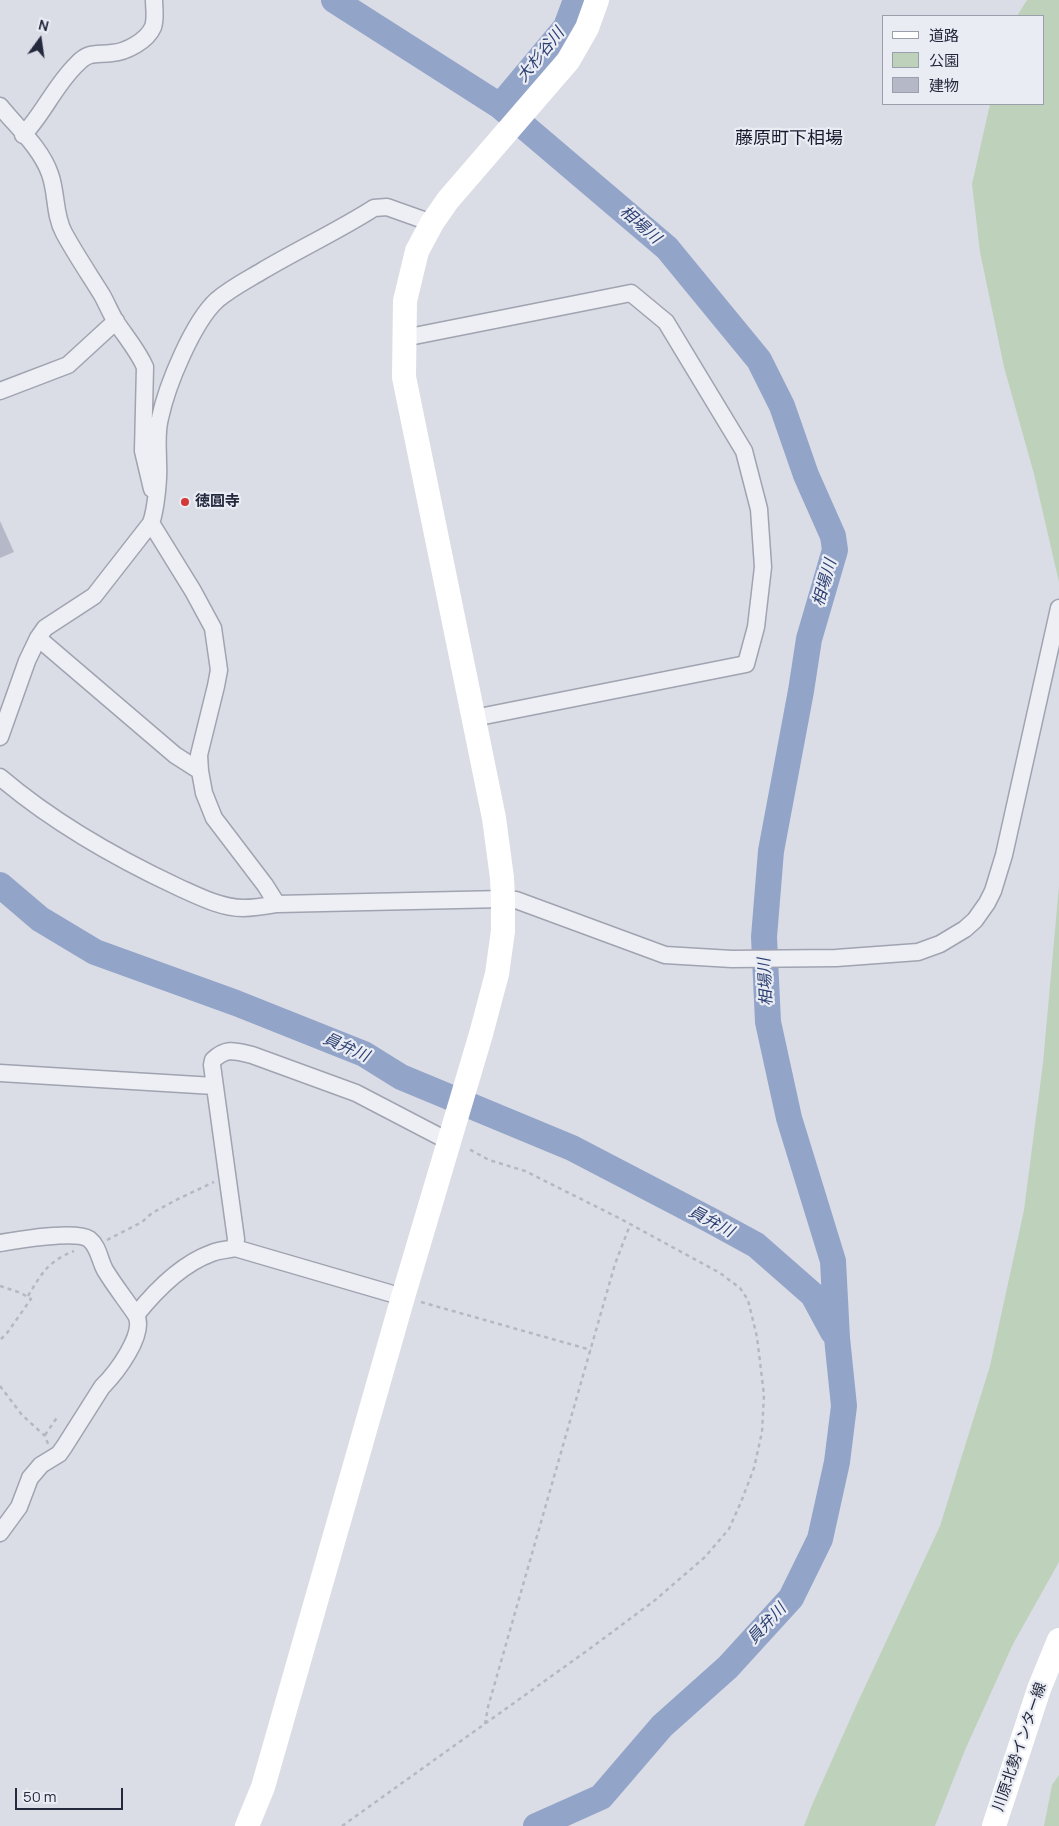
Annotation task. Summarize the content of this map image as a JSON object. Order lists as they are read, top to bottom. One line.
{"streets":{"street":["川原北勢インター線"]},"districts":["藤原町下相場"],"water":["大杉谷川","相場川","員弁川"],"places":["徳圓寺"],"legend":["道路","公園","建物"],"scale_bar":"50 m","north":"top"}
